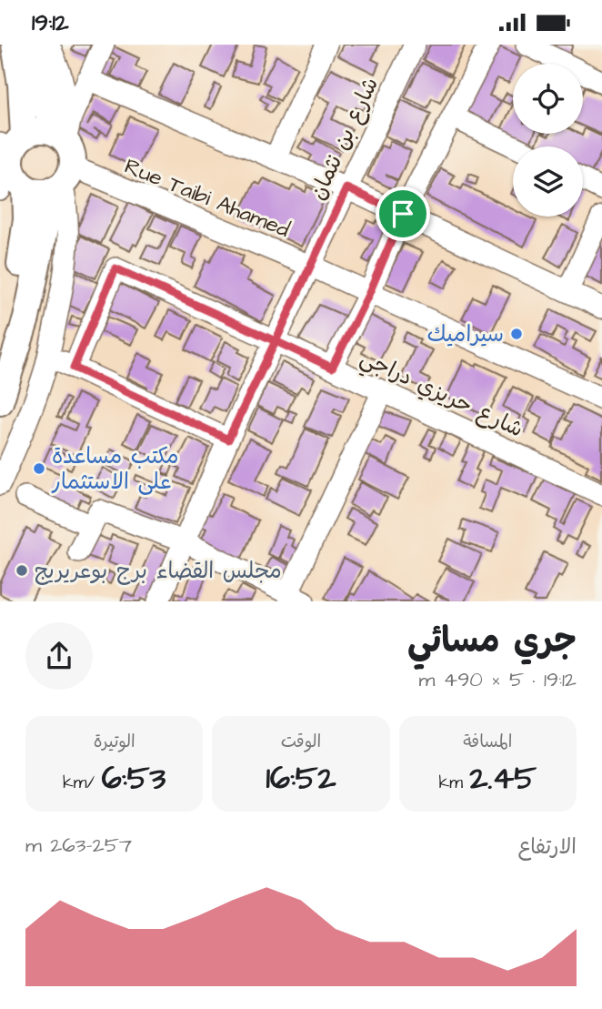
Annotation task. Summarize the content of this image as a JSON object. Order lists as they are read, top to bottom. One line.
{"streets":{"street":["شارع بن نثمان","Rue Taibi Ahamed","شارع حريزي دراجي"]},"crossings":[["شارع بن نثمان","Rue Taibi Ahamed"],["شارع بن نثمان","شارع حريزي دراجي"]],"places":["سيراميك","مكتب مساعدة على الاستثمار","مجلس القضاء برج بوعريريج"],"page":{"status":"19:12","heading":["جري مسائي","19:12 · 5 × 490 m"],"stats":[["المسافة","2.45 km"],["الوقت","16:52"],["الوتيرة","6:53 /km"]],"chart":["الارتفاع","257–263 m"]}}
